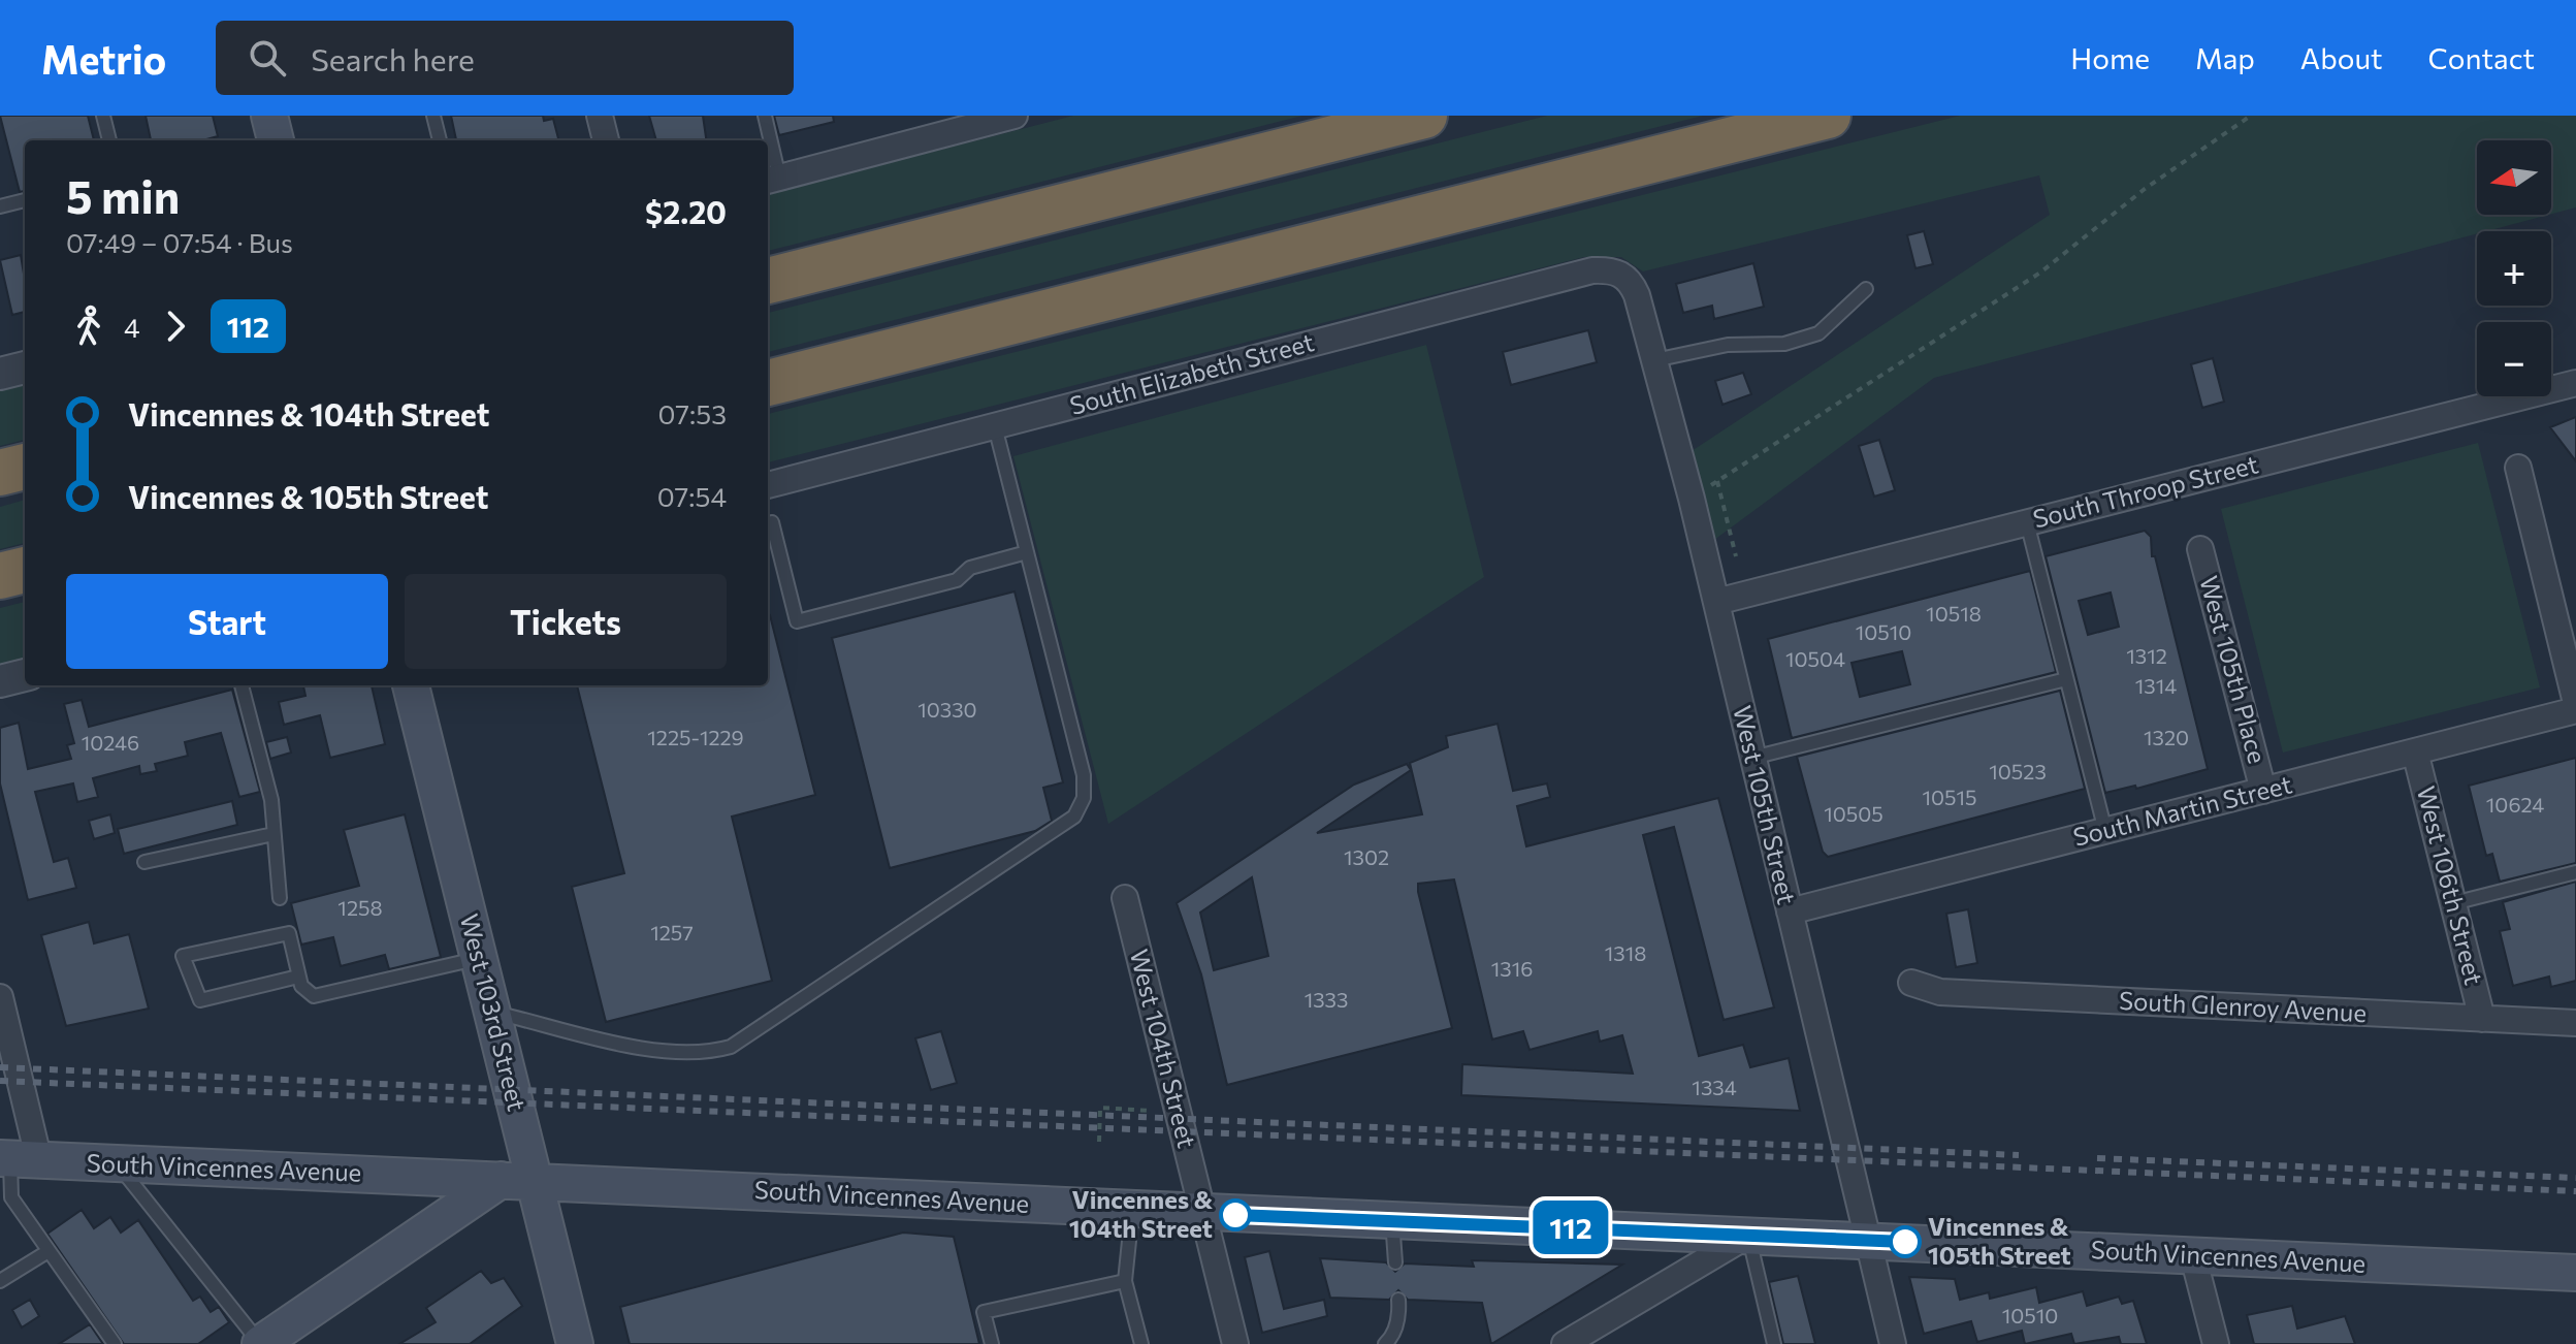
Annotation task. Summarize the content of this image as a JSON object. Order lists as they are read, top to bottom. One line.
{"streets":{"main road":["West 103rd Street","South Vincennes Avenue"],"street":["South Elizabeth Street","South Throop Street","West 105th Place","West 105th Street","South Martin Street","West 106th Street","South Glenroy Avenue","West 104th Street"]},"crossings":[["South Elizabeth Street","West 105th Street"],["South Throop Street","West 105th Street"],["West 105th Place","South Martin Street"],["West 105th Street","South Martin Street"],["West 105th Street","South Vincennes Avenue"],["South Martin Street","West 106th Street"],["West 106th Street","South Glenroy Avenue"],["West 103rd Street","South Vincennes Avenue"],["West 104th Street","South Vincennes Avenue"]],"places":["Vincennes & 104th Street","Vincennes & 105th Street"],"lines":["bus line 112"],"house_numbers":["10518","10510","1312","10504","1314","10330","1225-1229","1320","10246","10523","10515","10624","10505","1302","1258","1257","1318","1316","1333","1334","10510"],"north":"left","page":{"header":"Metrio","search":"Search here","nav":["Home","Map","About","Contact"],"on_map":"112","map_buttons":["+","−"],"heading":["5 min","07:49 – 07:54 · Bus","$2.20"],"legs":["4","112"],"list":[{"name":"Vincennes & 104th Street","value":"07:53"},{"name":"Vincennes & 105th Street","value":"07:54"}],"buttons":["Start","Tickets"]}}
